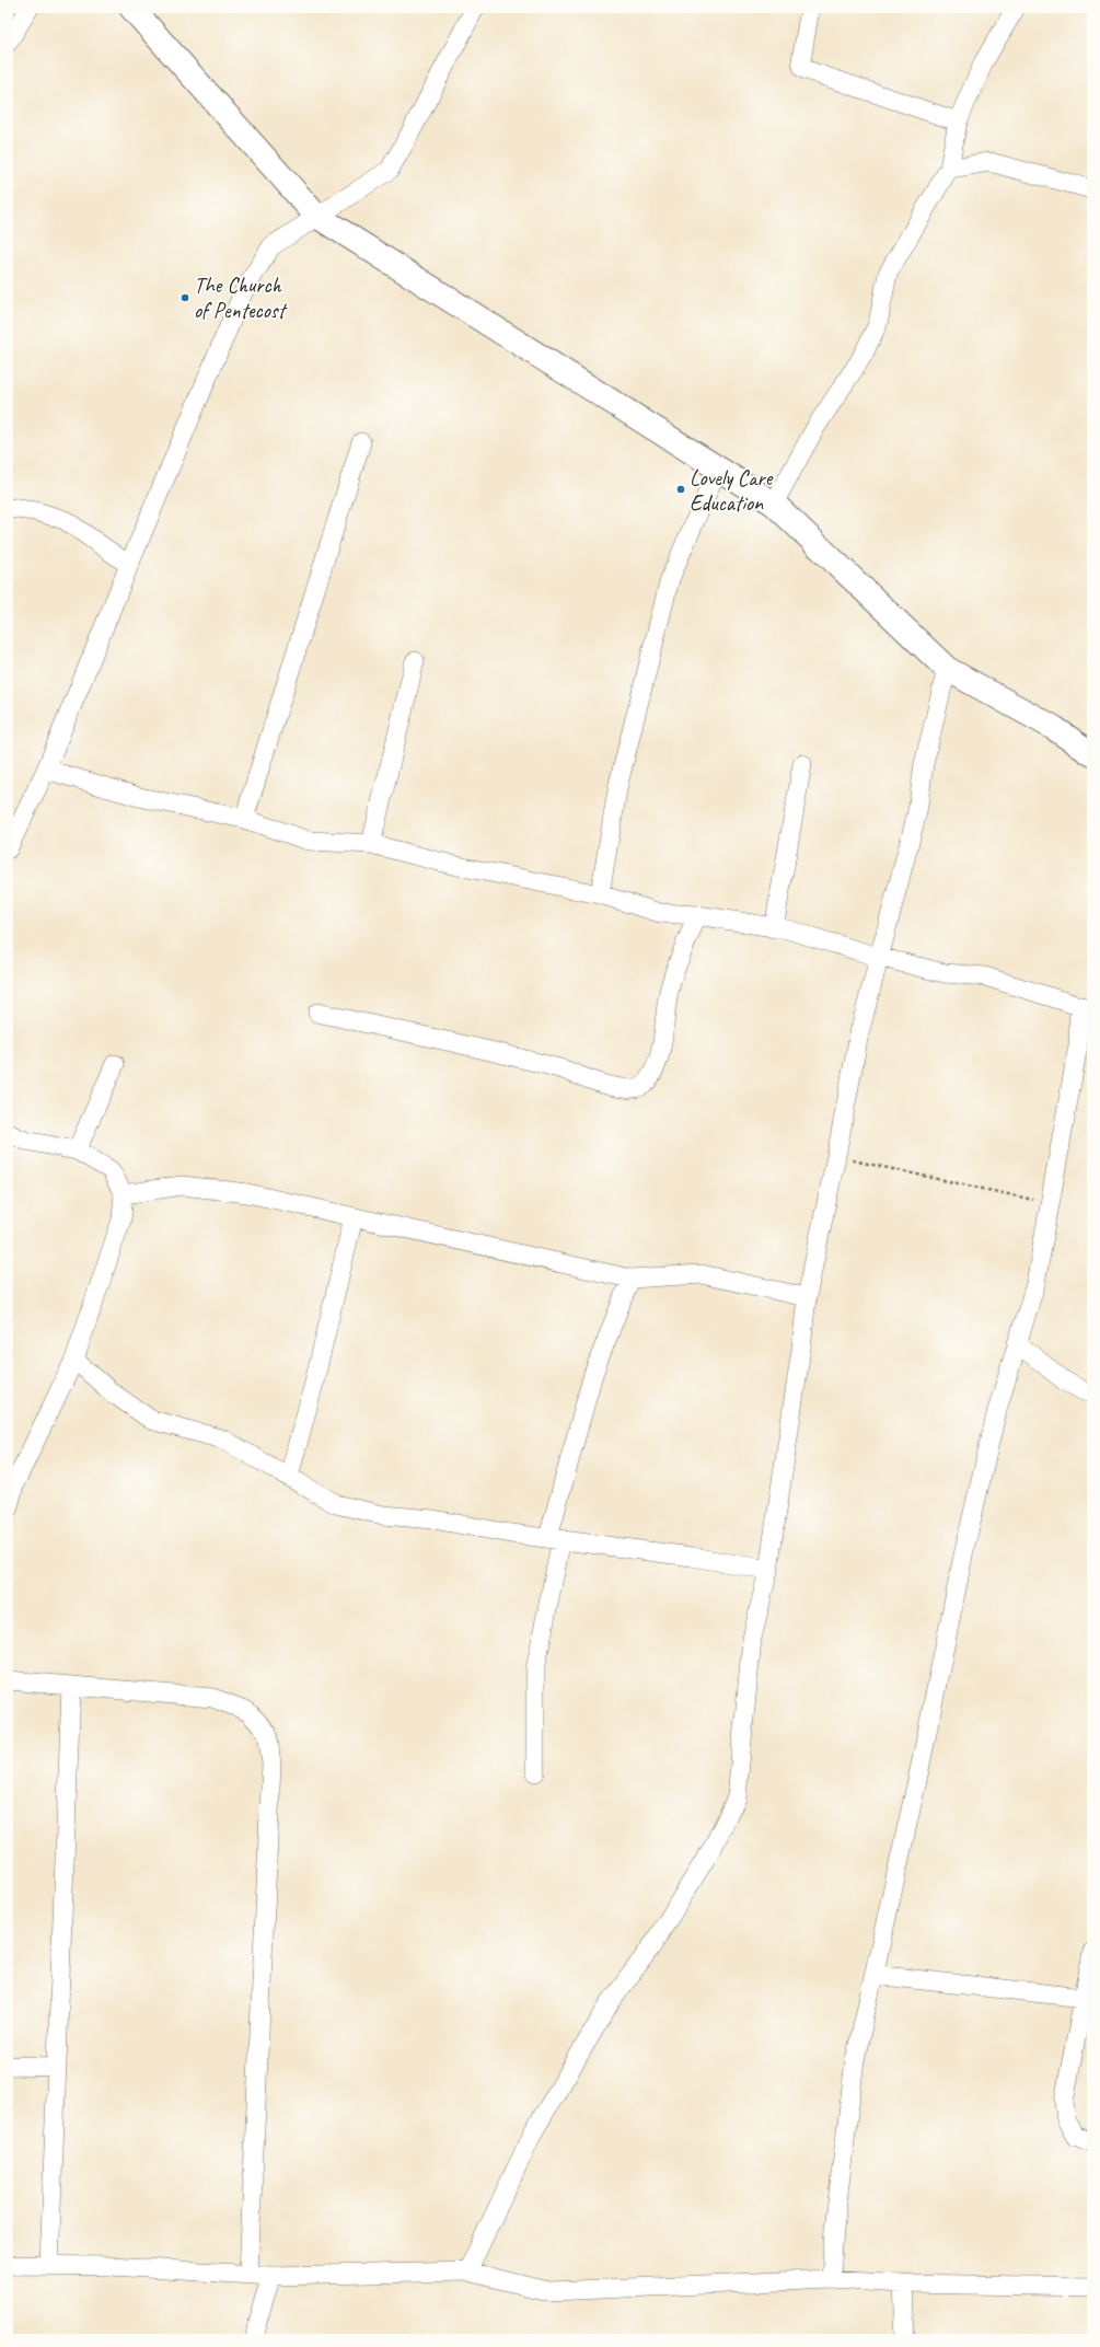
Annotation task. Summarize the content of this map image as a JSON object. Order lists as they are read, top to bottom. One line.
{"places":["The Church of Pentecost","Lovely Care Education"]}
